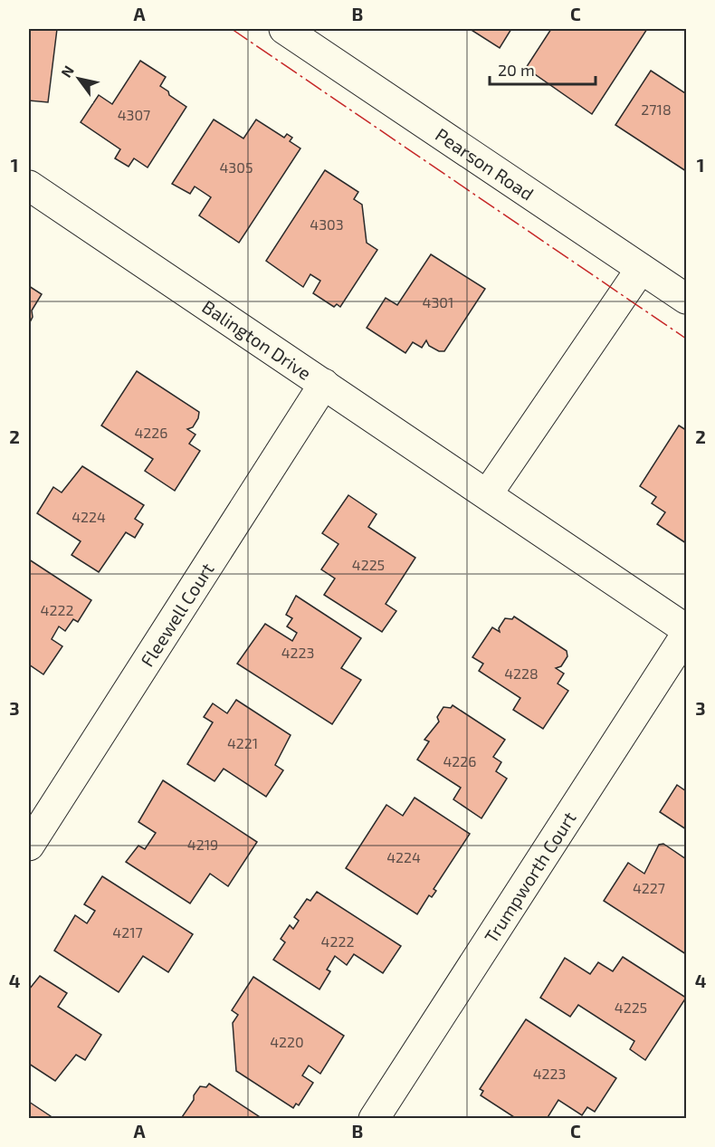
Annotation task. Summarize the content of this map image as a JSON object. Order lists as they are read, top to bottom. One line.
{"streets":{"street":["Pearson Road","Balington Drive","Fleewell Court","Trumpworth Court"]},"crossings":[["Balington Drive","Fleewell Court"]],"house_numbers":["2718","4307","4305","4303","4301","4226","4224","4225","4222","4223","4228","4221","4226","4219","4224","4227","4217","4222","4225","4220","4223"],"scale_bar":"20 m","north":"top left","grid":{"columns":["A","B","C"],"rows":["1","2","3","4"]}}
